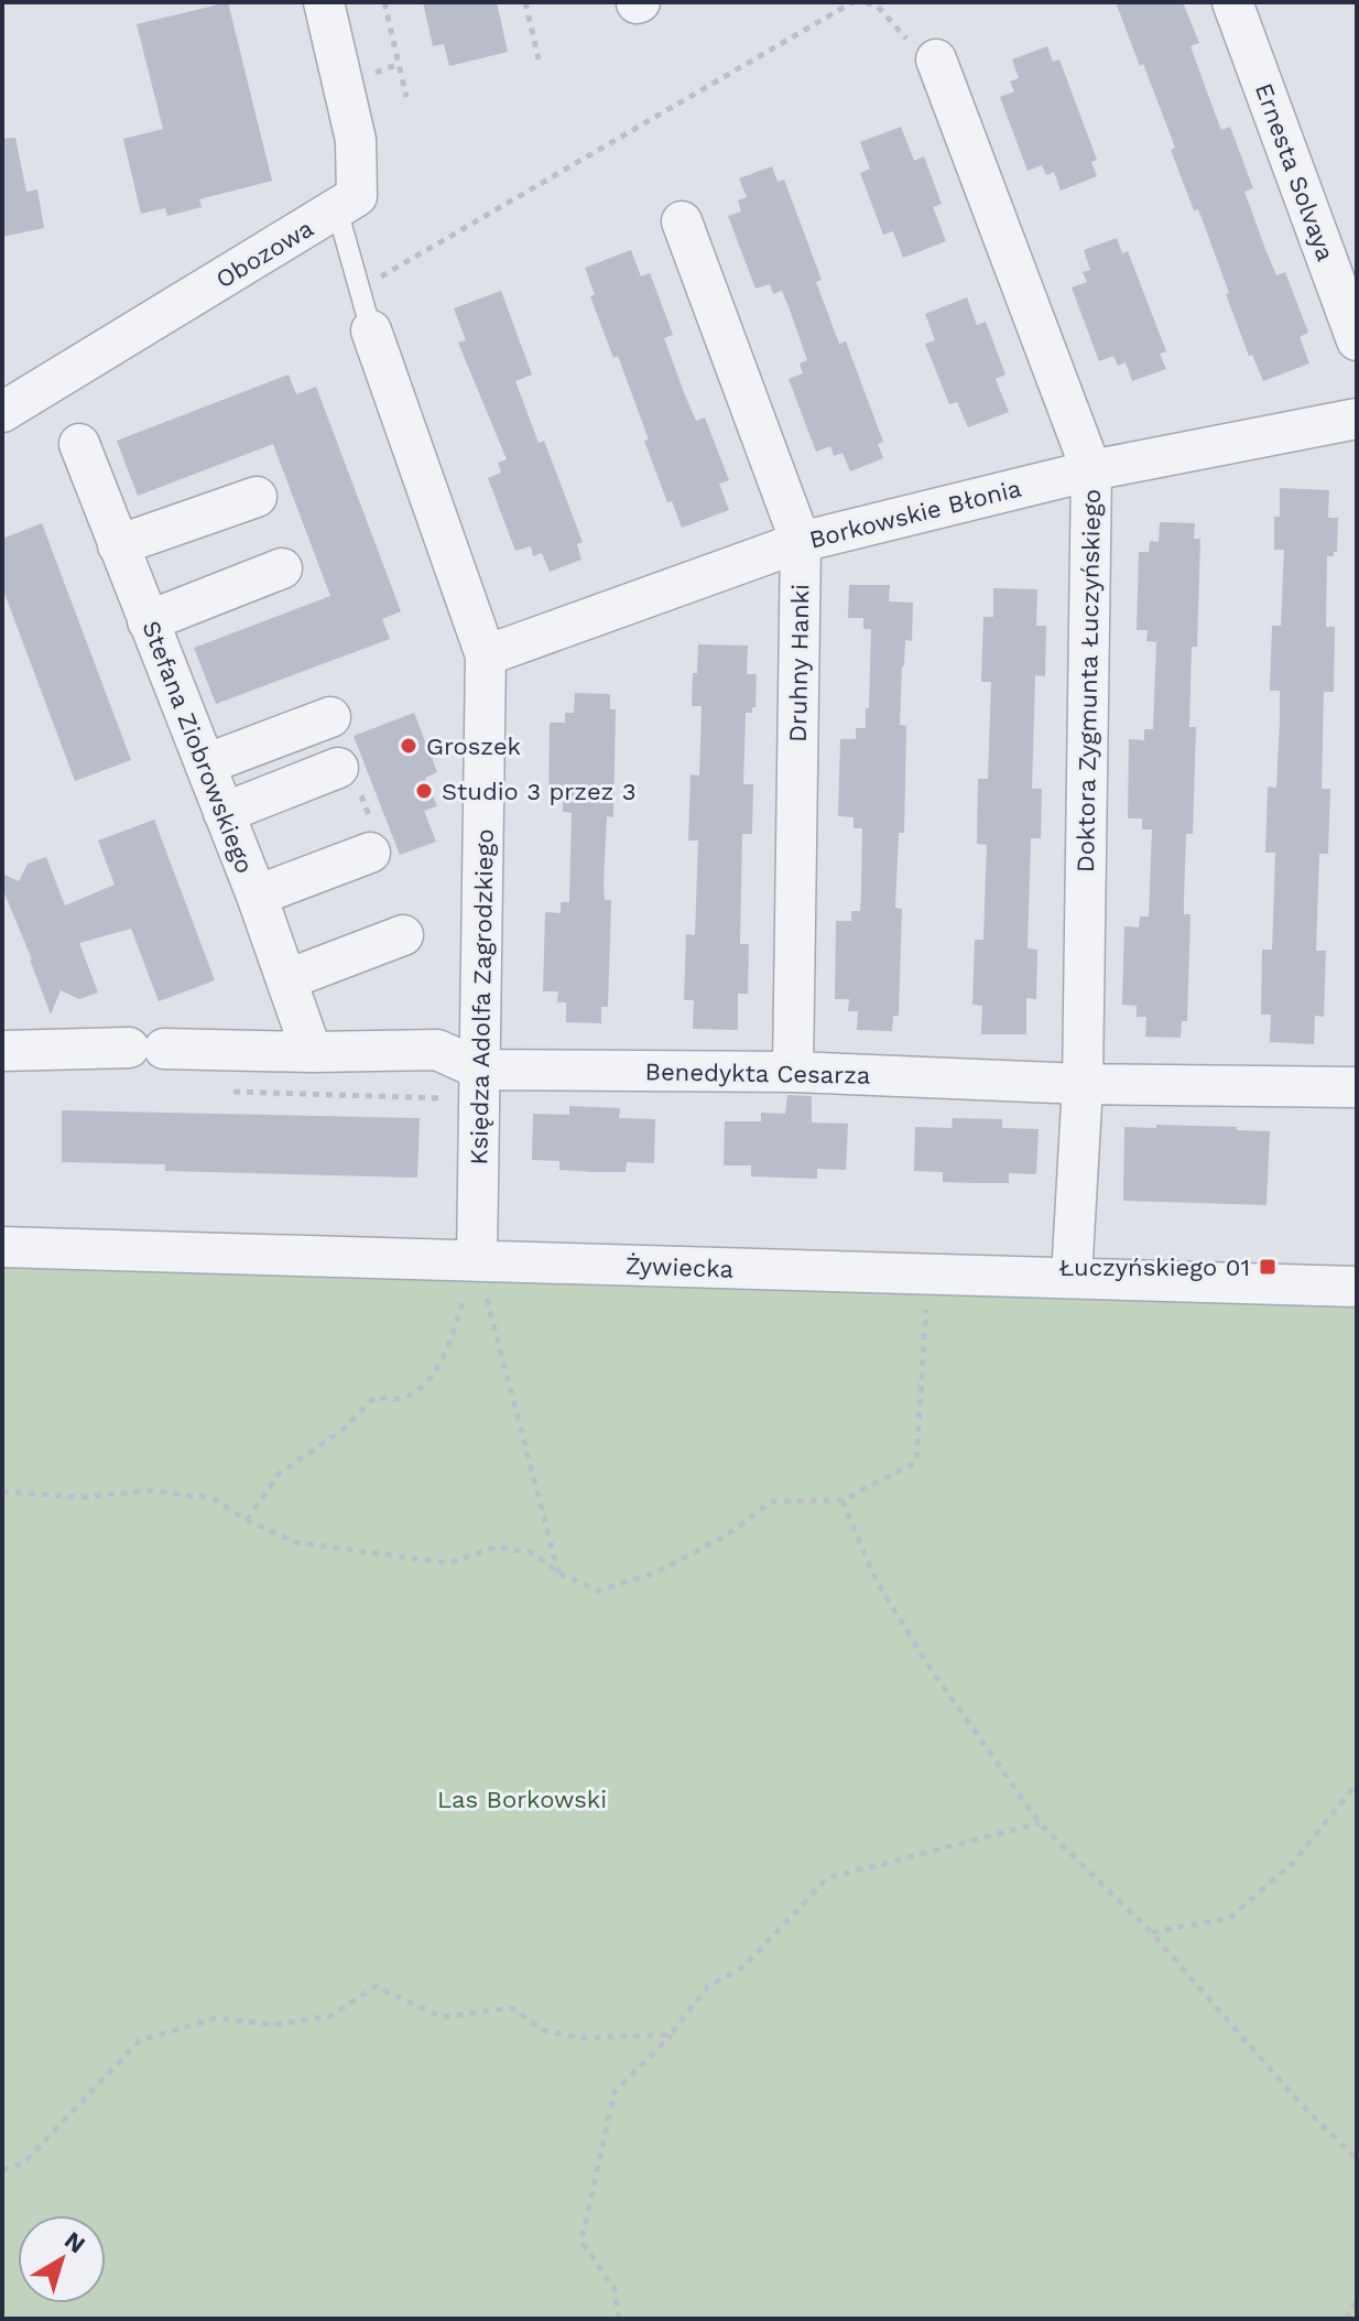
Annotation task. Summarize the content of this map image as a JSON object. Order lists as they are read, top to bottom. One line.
{"streets":{"street":["Ernesta Solvaya","Obozowa","Borkowskie Błonia","Druhny Hanki","Doktora Zygmunta Łuczyńskiego","Stefana Ziobrowskiego","Księdza Adolfa Zagrodzkiego","Benedykta Cesarza","Żywiecka"]},"crossings":[["Borkowskie Błonia","Druhny Hanki"],["Borkowskie Błonia","Doktora Zygmunta Łuczyńskiego"],["Borkowskie Błonia","Księdza Adolfa Zagrodzkiego"],["Druhny Hanki","Benedykta Cesarza"],["Doktora Zygmunta Łuczyńskiego","Benedykta Cesarza"],["Doktora Zygmunta Łuczyńskiego","Żywiecka"],["Stefana Ziobrowskiego","Benedykta Cesarza"],["Księdza Adolfa Zagrodzkiego","Benedykta Cesarza"],["Księdza Adolfa Zagrodzkiego","Żywiecka"]],"parks":["Las Borkowski"],"places":{"other":["Groszek","Studio 3 przez 3"],"transit":["Łuczyńskiego 01"]},"north":"top right"}
